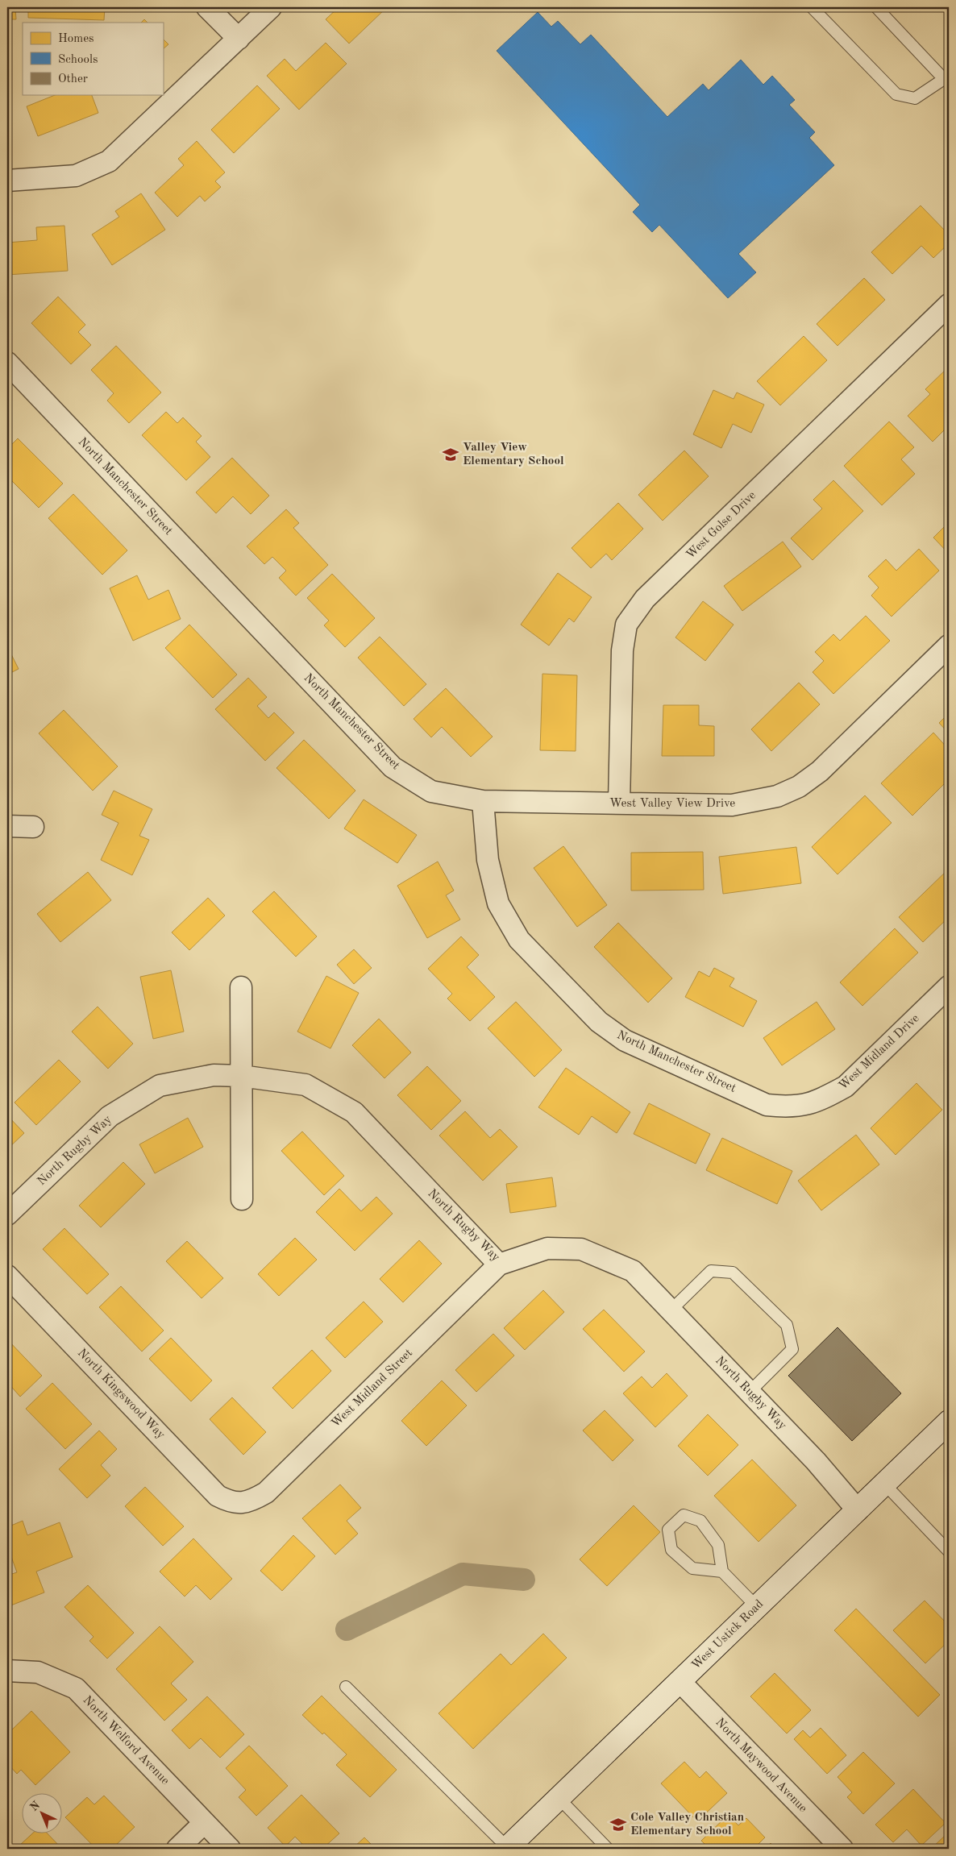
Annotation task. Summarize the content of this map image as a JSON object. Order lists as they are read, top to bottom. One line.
{"streets":{"main road":["West Ustick Road"],"street":["North Manchester Street","West Golse Drive","West Valley View Drive","West Midland Drive","North Rugby Way","West Midland Street","North Kingswood Way","North Welford Avenue","North Maywood Avenue"]},"crossings":[["North Manchester Street","West Valley View Drive"],["North Manchester Street","West Midland Drive"],["West Golse Drive","West Valley View Drive"],["North Rugby Way","West Midland Street"],["North Rugby Way","West Ustick Road"],["West Midland Street","North Kingswood Way"],["West Ustick Road","North Maywood Avenue"]],"places":{"school or university":["Valley View Elementary School","Cole Valley Christian Elementary School"]},"legend":["Homes","Schools","Other"],"north":"top left"}
